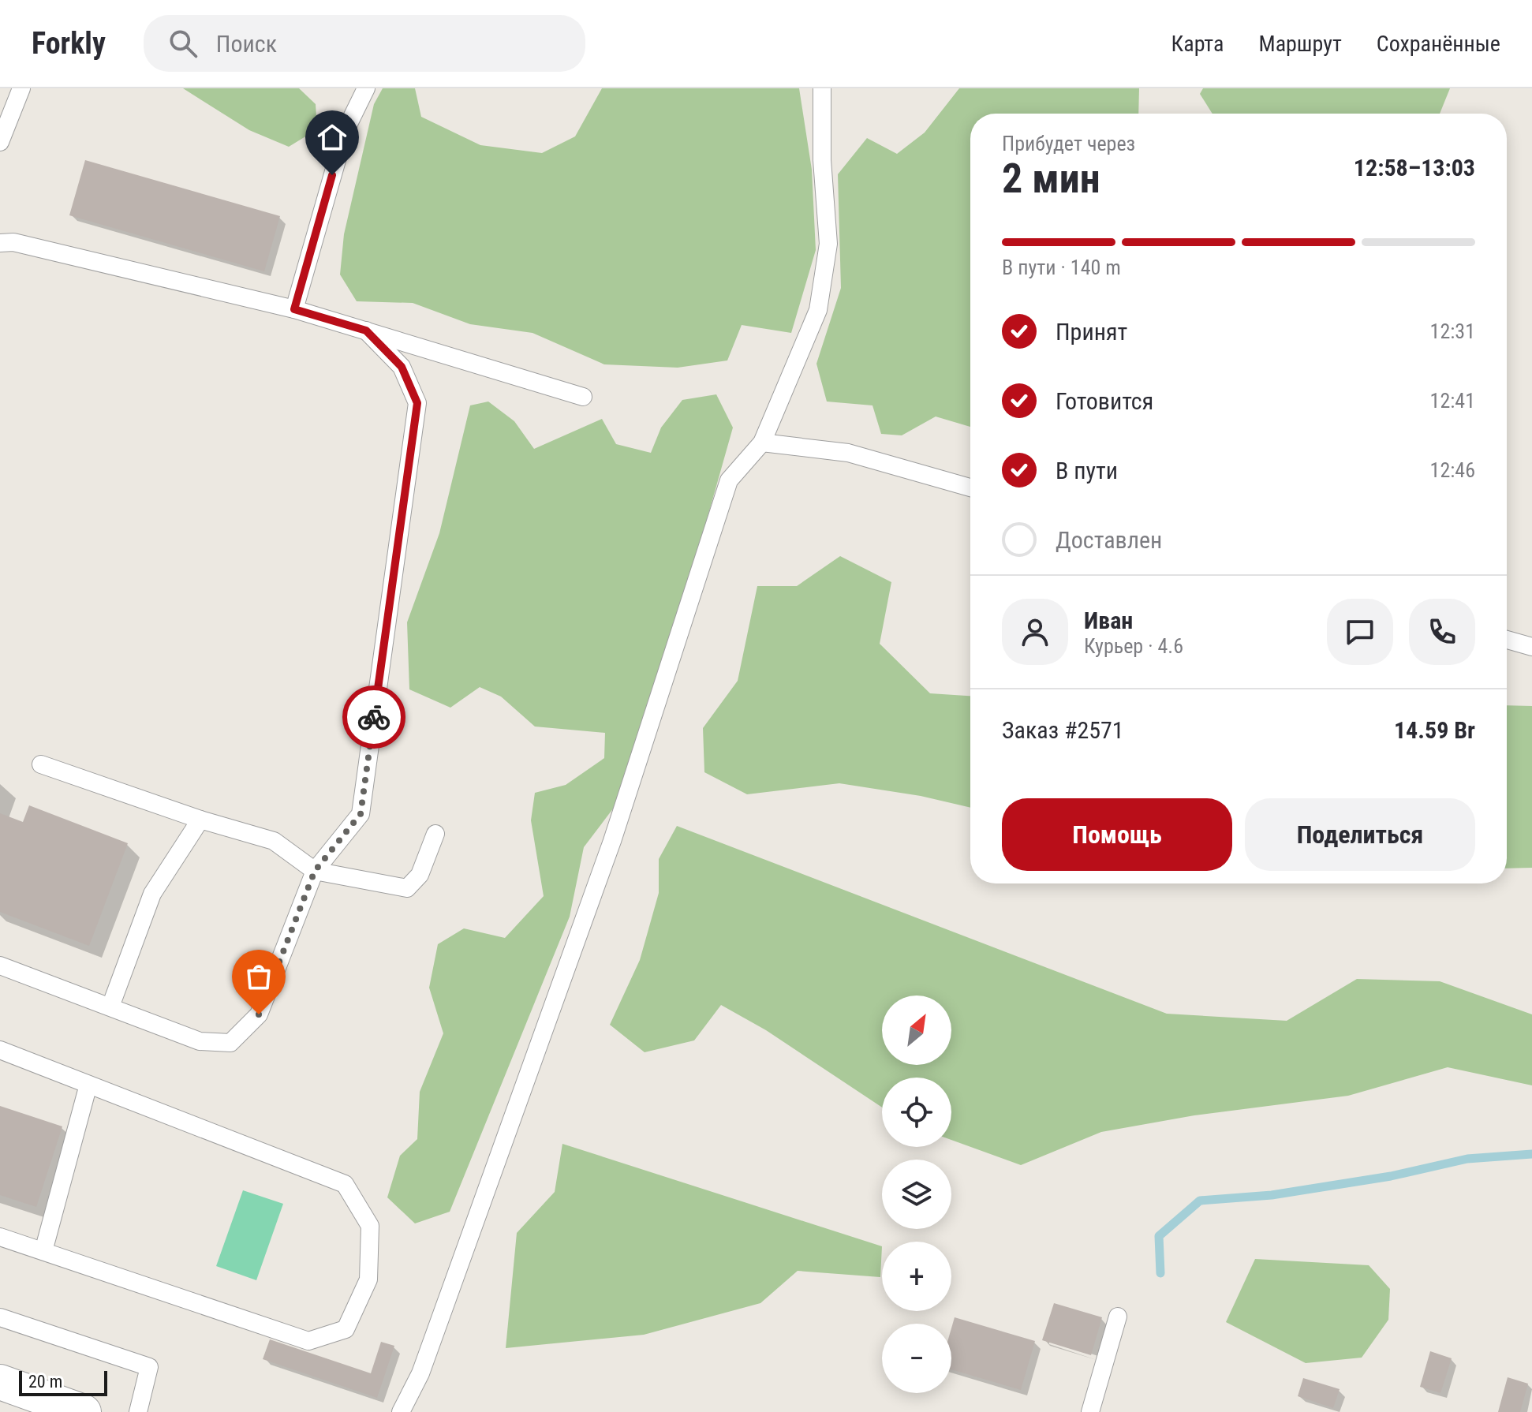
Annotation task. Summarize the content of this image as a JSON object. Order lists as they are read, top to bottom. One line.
{"scale_bar":"20 m","north":"top right","page":{"header":"Forkly","search":"Поиск","nav":["Карта","Маршрут","Сохранённые"],"heading":["2 мин","Прибудет через","12:58–13:03"],"panel":["Иван","Курьер · 4.6","Заказ #2571","14.59 Br"],"bar":"В пути · 140 m","list":[["Принят","12:31"],["Готовится","12:41"],["В пути","12:46"],"Доставлен"],"buttons":["Помощь","Поделиться"],"map_buttons":["+","−"],"scale":"20 m"}}
